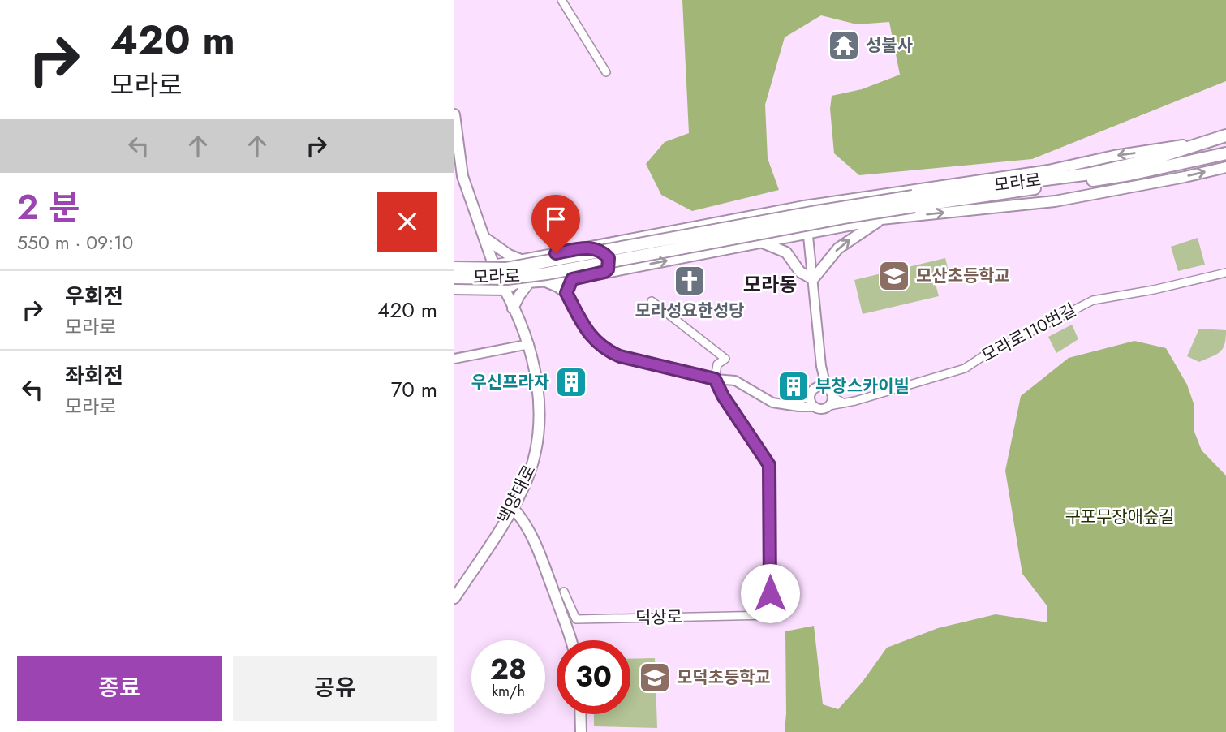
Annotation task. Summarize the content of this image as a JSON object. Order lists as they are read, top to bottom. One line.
{"streets":{"highway":["모라로"],"main road":["백양대로"],"street":["모라로110번길","덕상로"]},"crossings":[["모라로","백양대로"],["모라로110번길","덕상로"]],"districts":["모라동"],"parks":["구포무장애숲길"],"places":{"temple":["성불사"],"school or university":["모산초등학교","모덕초등학교"],"church":["모라성요한성당"],"building":["우신프라자","부창스카이빌"]},"page":{"turn":["420 m","모라로"],"heading":["2 분","550 m · 09:10"],"list":[{"name":"우회전","note":"모라로","value":"420 m"},{"name":"좌회전","note":"모라로","value":"70 m"}],"speed":"28 km/h","limit":"30","buttons":["종료","공유"]}}
